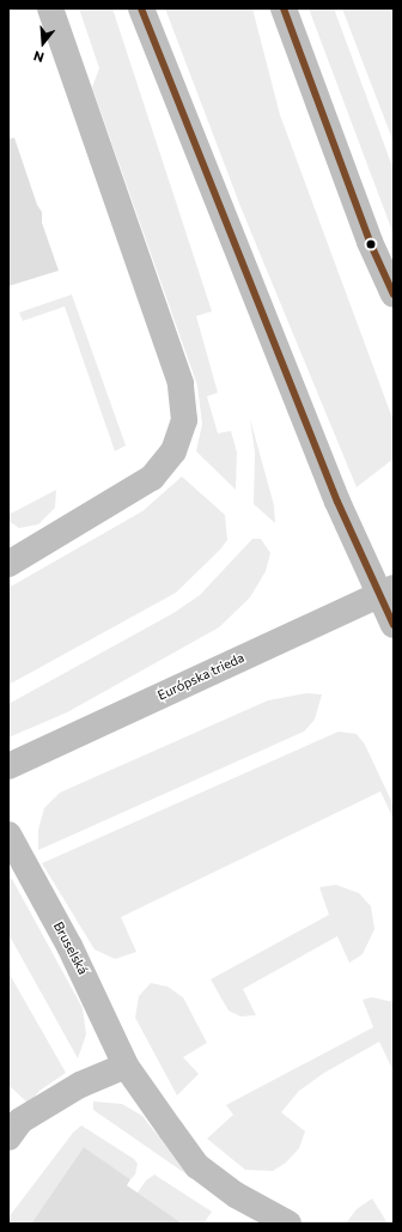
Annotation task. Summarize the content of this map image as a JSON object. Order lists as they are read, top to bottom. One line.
{"streets":{"street":["Európska trieda","Bruselská"]},"north":"bottom"}
